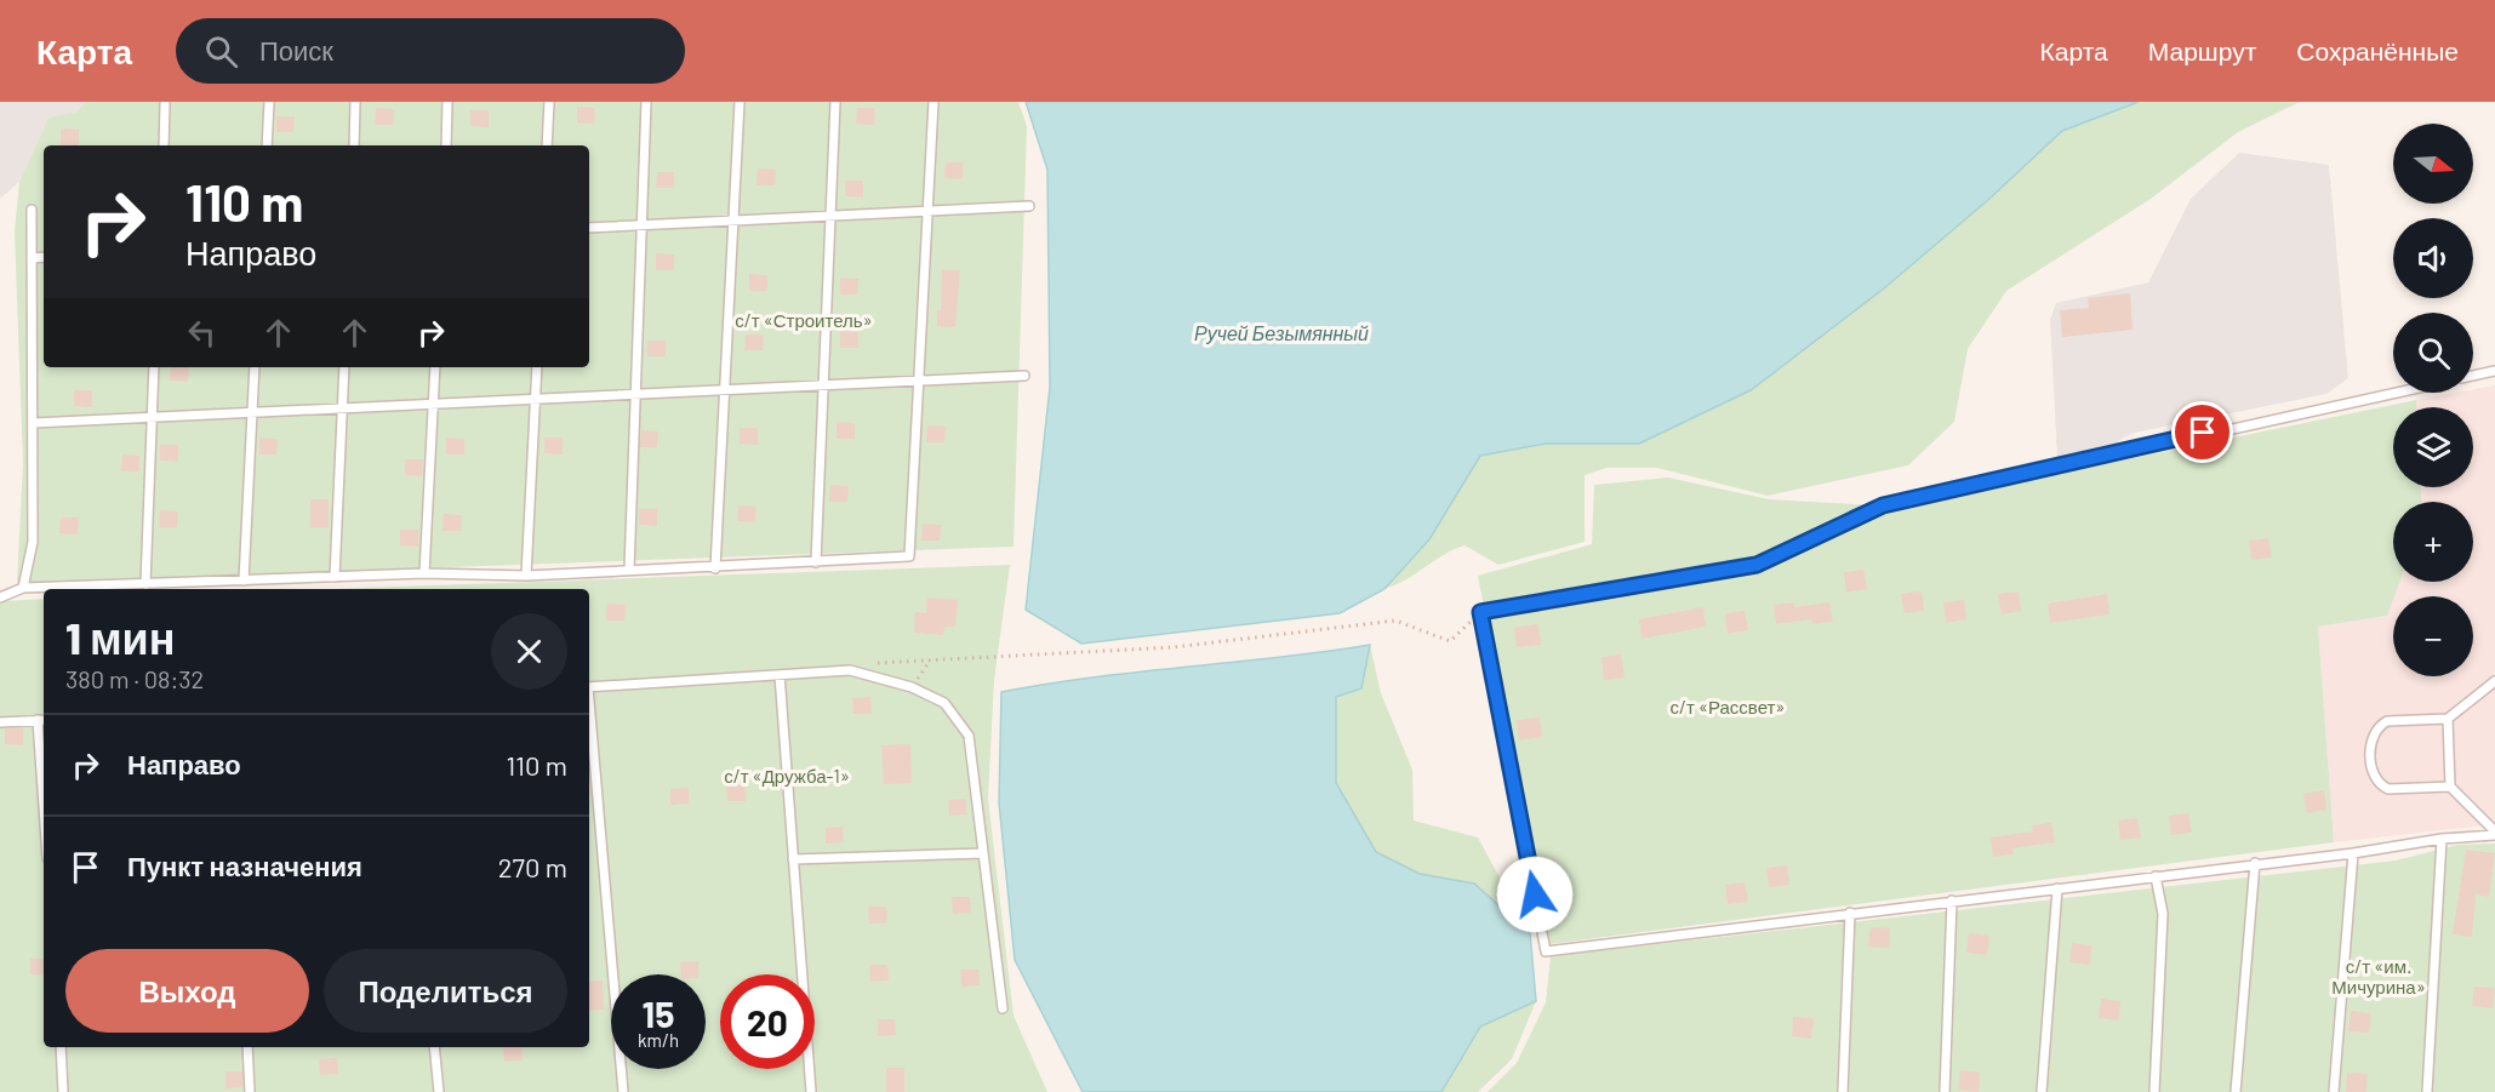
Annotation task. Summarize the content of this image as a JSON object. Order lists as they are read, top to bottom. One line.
{"water":["Ручей Безымянный"],"parks":["с/т «Строитель»","с/т «Рассвет»","с/т «Дружба-1»","с/т «им. Мичурина»"],"north":"right","page":{"header":"Карта","search":"Поиск","nav":["Карта","Маршрут","Сохранённые"],"map_buttons":["+","−"],"turn":["110 m","Направо"],"heading":["1 мин","380 m · 08:32"],"list":[{"name":"Направо","value":"110 m"},{"name":"Пункт назначения","value":"270 m"}],"buttons":["Выход","Поделиться"],"speed":"15 km/h","limit":"20"}}
